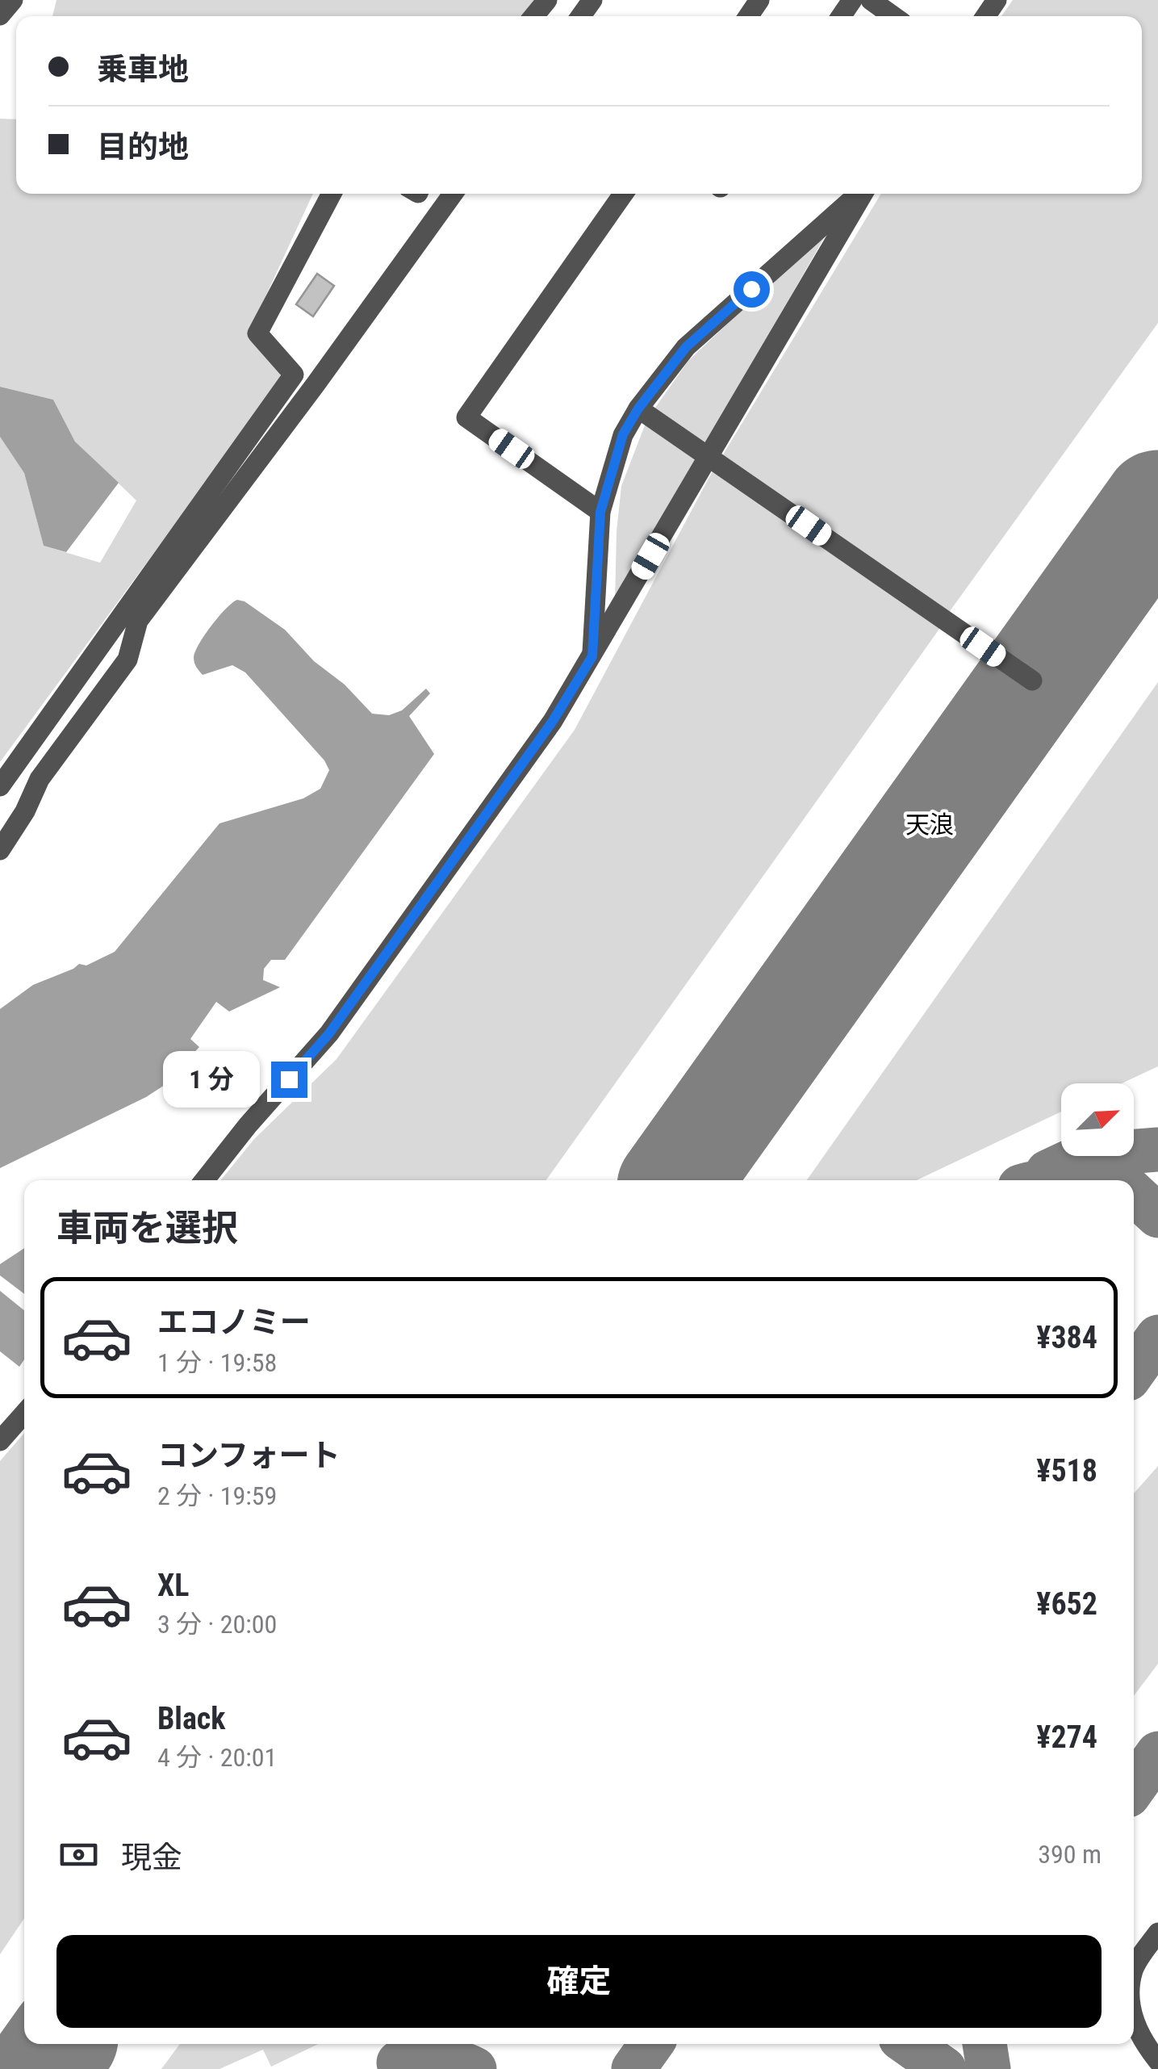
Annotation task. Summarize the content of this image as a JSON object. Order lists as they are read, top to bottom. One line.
{"districts":["天浪"],"north":"top right","page":{"banner":["乗車地","目的地"],"bubble":"1 分","heading":"車両を選択","list":[{"name":"エコノミー","note":"1 分 · 19:58","value":"¥384"},{"name":"コンフォート","note":"2 分 · 19:59","value":"¥518"},{"name":"XL","note":"3 分 · 20:00","value":"¥652"},{"name":"Black","note":"4 分 · 20:01","value":"¥274"}],"pay":["現金","390 m"],"buttons":"確定"}}
